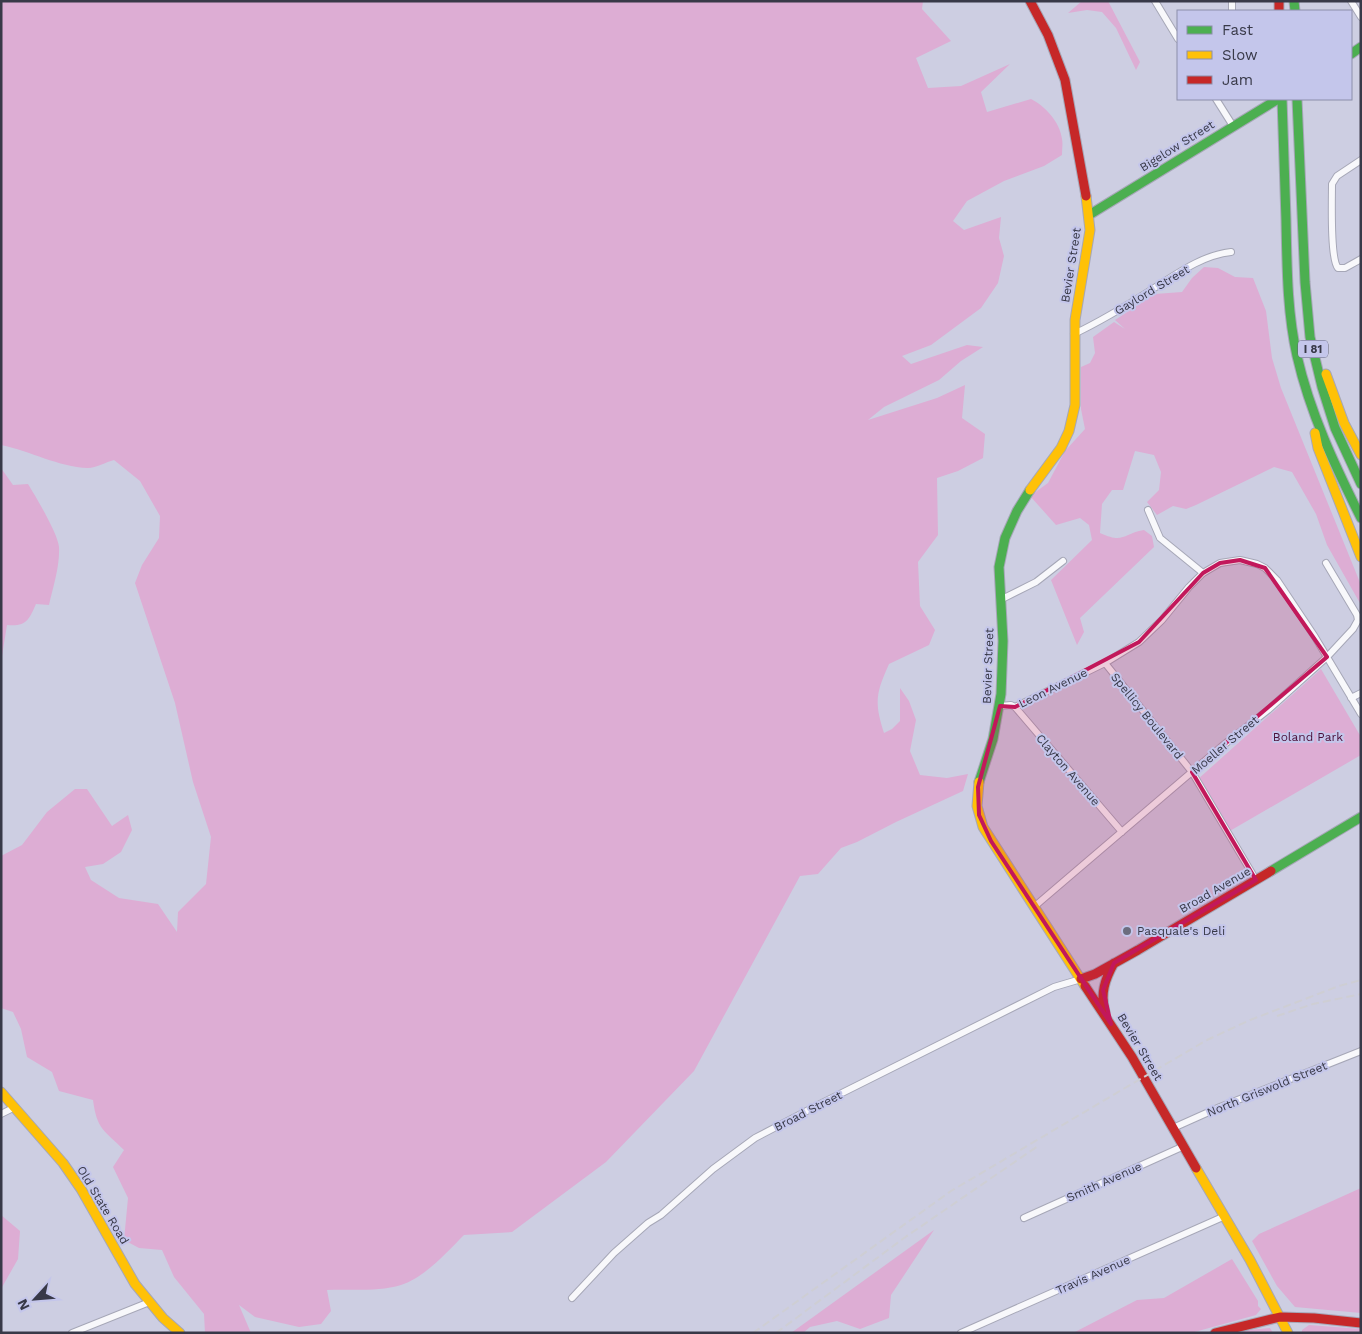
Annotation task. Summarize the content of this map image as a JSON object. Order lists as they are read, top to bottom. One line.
{"streets":{"main road":["Bigelow Street","Bevier Street","I 81","Broad Avenue","Old State Road"],"street":["Gaylord Street","Leon Avenue","Spellicy Boulevard","Moeller Street","Clayton Avenue","North Griswold Street","Broad Street","Smith Avenue","Travis Avenue"]},"crossings":[["Bigelow Street","Bevier Street"],["Bevier Street","Gaylord Street"],["Bevier Street","Leon Avenue"],["Bevier Street","Moeller Street"],["Bevier Street","Broad Avenue"],["Bevier Street","North Griswold Street"],["Bevier Street","Broad Street"],["Bevier Street","Smith Avenue"],["Bevier Street","Travis Avenue"],["Leon Avenue","Spellicy Boulevard"],["Leon Avenue","Clayton Avenue"],["Spellicy Boulevard","Moeller Street"],["Spellicy Boulevard","Broad Avenue"],["Moeller Street","Clayton Avenue"],["Broad Avenue","Broad Street"]],"parks":["Boland Park"],"places":["Pasquale's Deli"],"legend":["Fast","Slow","Jam"],"north":"bottom left"}
